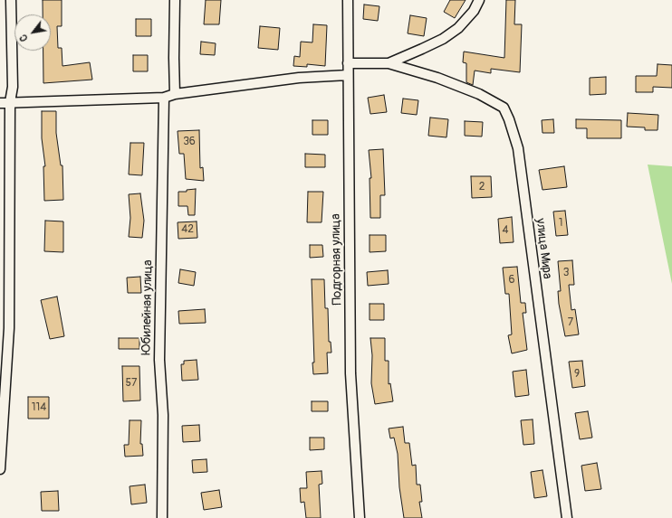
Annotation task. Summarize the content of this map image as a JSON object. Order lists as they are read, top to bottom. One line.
{"streets":{"street":["улица Мира","Подгорная улица","Юбилейная улица"]},"house_numbers":["36","2","1","42","4","3","6","7","9","57","114"],"north":"bottom left"}
